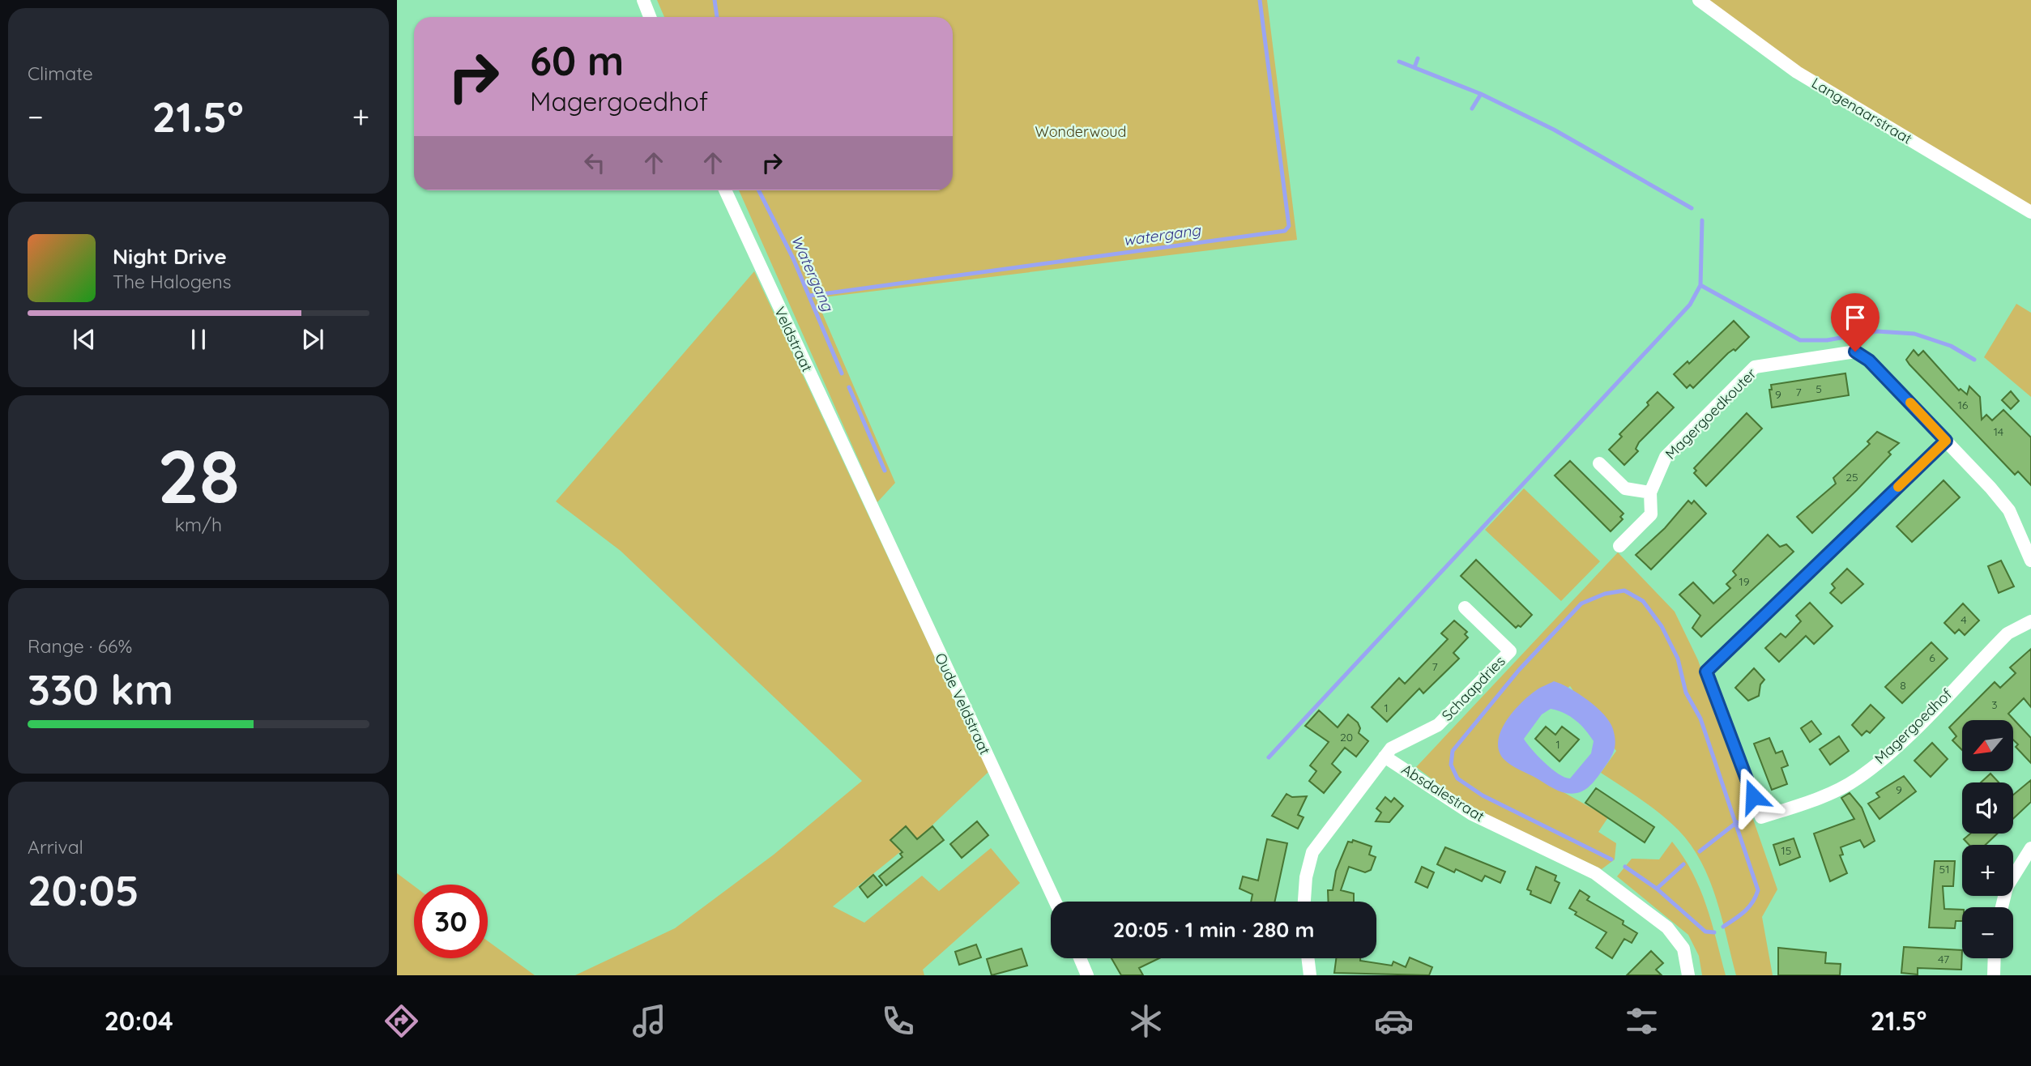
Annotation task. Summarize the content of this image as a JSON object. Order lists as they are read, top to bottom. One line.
{"streets":{"street":["Langenaarstraat","Veldstraat","Magergoedkouter","Schaapdries","Oude Veldstraat","Magergoedhof","Absdalestraat"]},"crossings":[["Veldstraat","Oude Veldstraat"],["Magergoedkouter","Magergoedhof"],["Schaapdries","Absdalestraat"]],"water":["watergang","Watergang"],"parks":["Wonderwoud"],"house_numbers":["5","7","9","16","14","25","19","4","6","7","8","3","1","20","1","9","15","51","47"],"north":"bottom left","page":{"tile":["Climate",["28","km/h"],["Range · 66%","330 km"],["Arrival","20:05"]],"turn":["60 m","Magergoedhof"],"heat":["−","21.5°","+"],"song":["Night Drive","The Halogens"],"map_buttons":["+","−"],"limit":"30","trip":"20:05 · 1 min · 280 m","tabs":["20:04","21.5°"]}}
